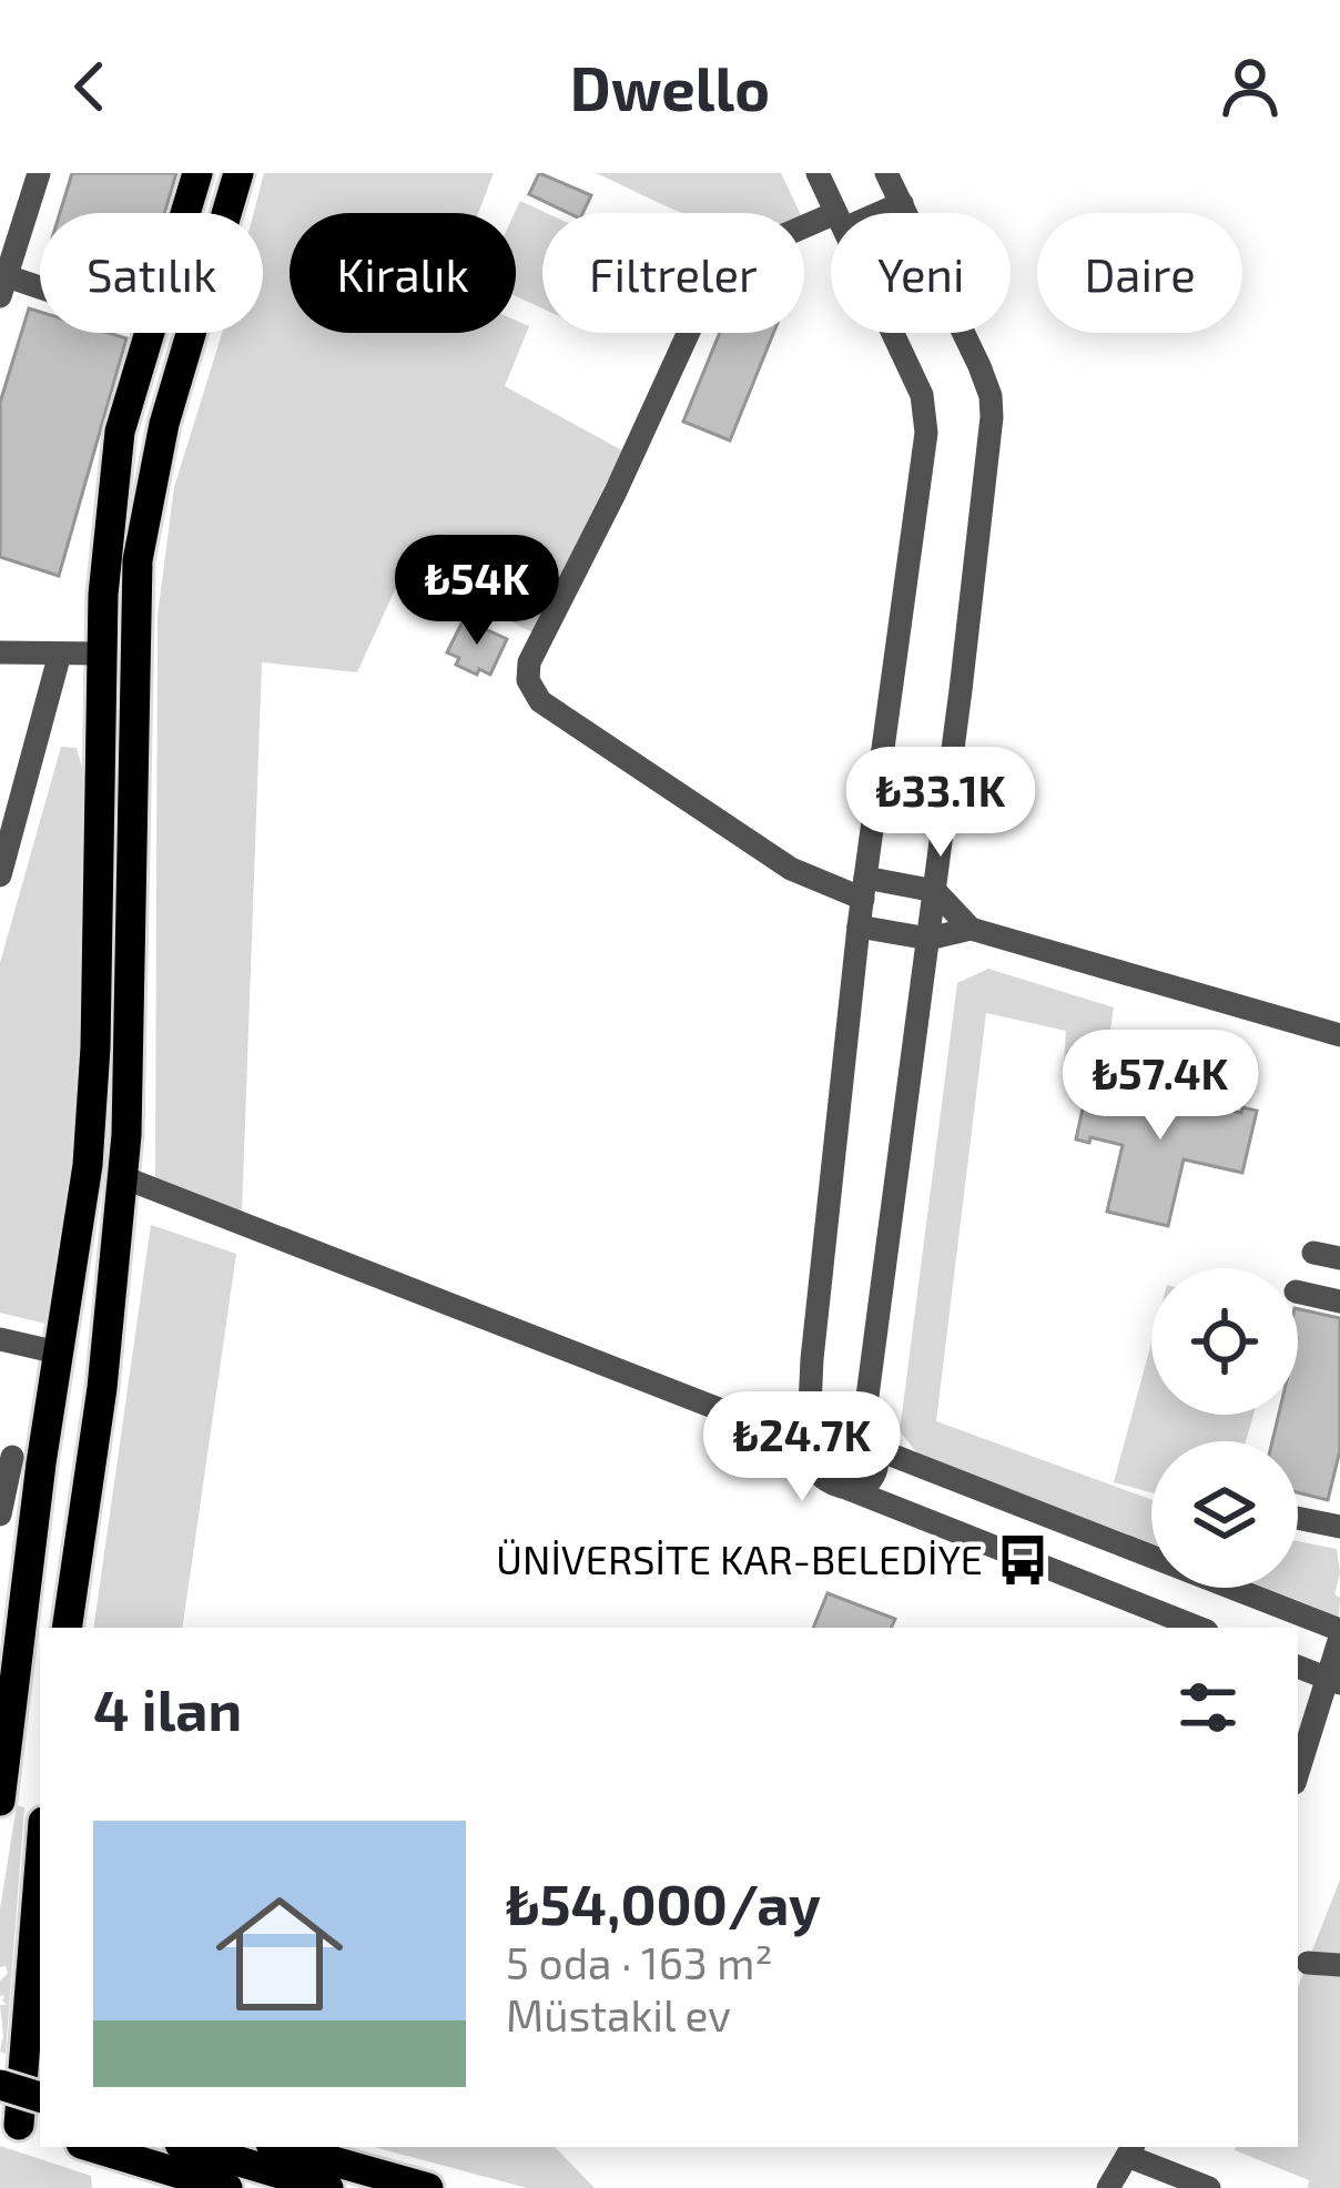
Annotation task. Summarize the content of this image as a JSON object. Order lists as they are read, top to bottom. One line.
{"places":{"bus stop":["ÜNİVERSİTE KAR-BELEDİYE"]},"page":{"header":"Dwello","chip":["Satılık","Kiralık","Filtreler","Yeni","Daire"],"price":["₺54K","₺33.1K","₺57.4K","₺24.7K"],"heading":"4 ilan","list":[{"name":"₺54,000/ay","note":"5 oda · 163 m² · Müstakil ev"}]}}
